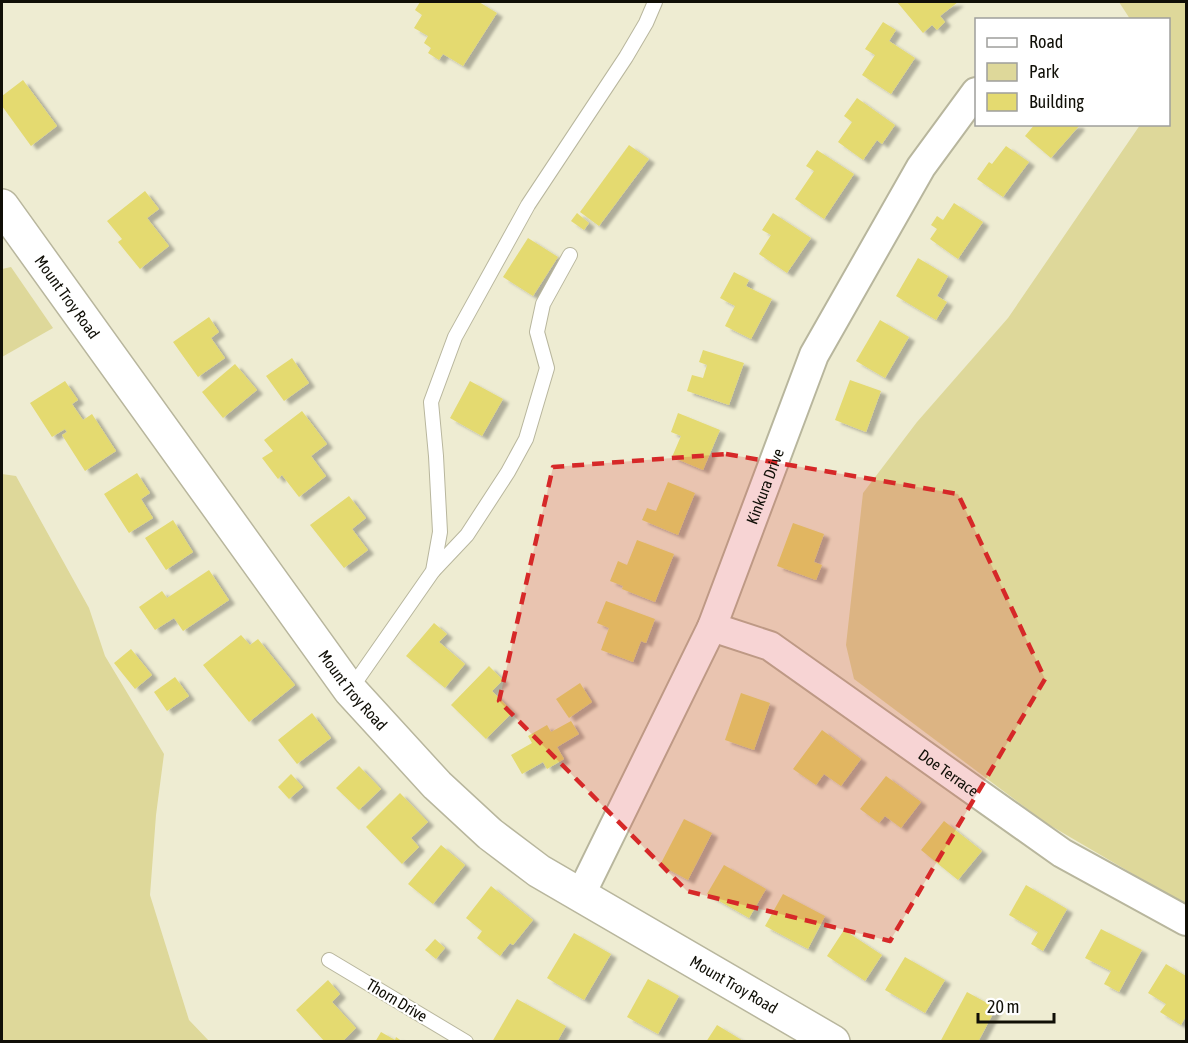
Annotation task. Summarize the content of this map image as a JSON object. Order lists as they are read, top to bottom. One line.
{"streets":{"street":["Mount Troy Road","Kinkura Drive","Doe Terrace"],"lane":["Thorn Drive"]},"crossings":[["Mount Troy Road","Kinkura Drive"],["Kinkura Drive","Doe Terrace"]],"legend":["Road","Park","Building"],"scale_bar":"20 m"}
